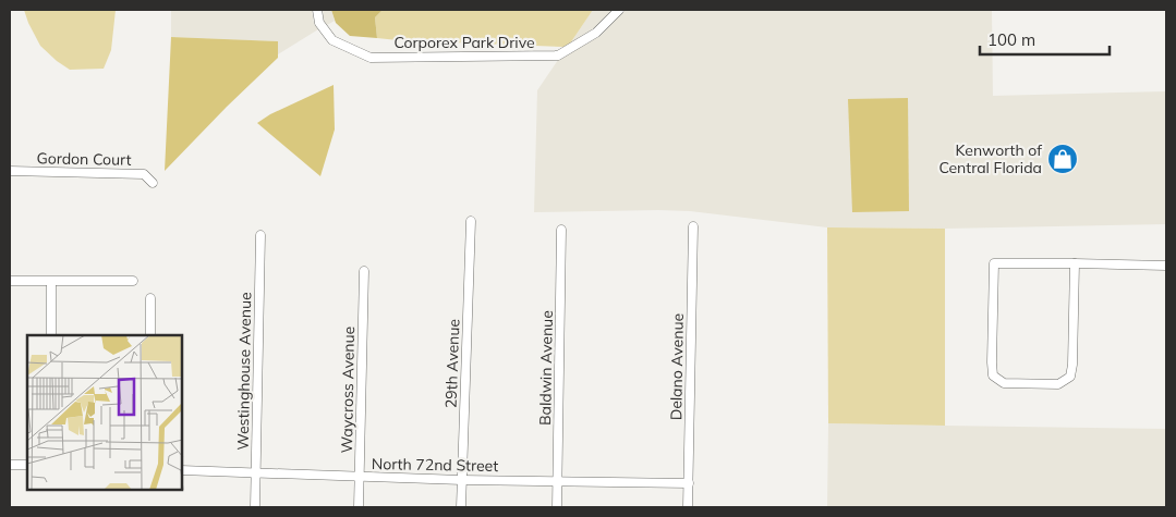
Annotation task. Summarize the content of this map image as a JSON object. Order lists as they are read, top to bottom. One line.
{"streets":{"street":["Corporex Park Drive","Gordon Court","29th Avenue","Delano Avenue","Baldwin Avenue","Westinghouse Avenue","Waycross Avenue","North 72nd Street"]},"crossings":[["29th Avenue","North 72nd Street"],["Delano Avenue","North 72nd Street"],["Baldwin Avenue","North 72nd Street"],["Westinghouse Avenue","North 72nd Street"],["Waycross Avenue","North 72nd Street"]],"places":{"shop":["Kenworth of Central Florida"]},"scale_bar":"100 m"}
